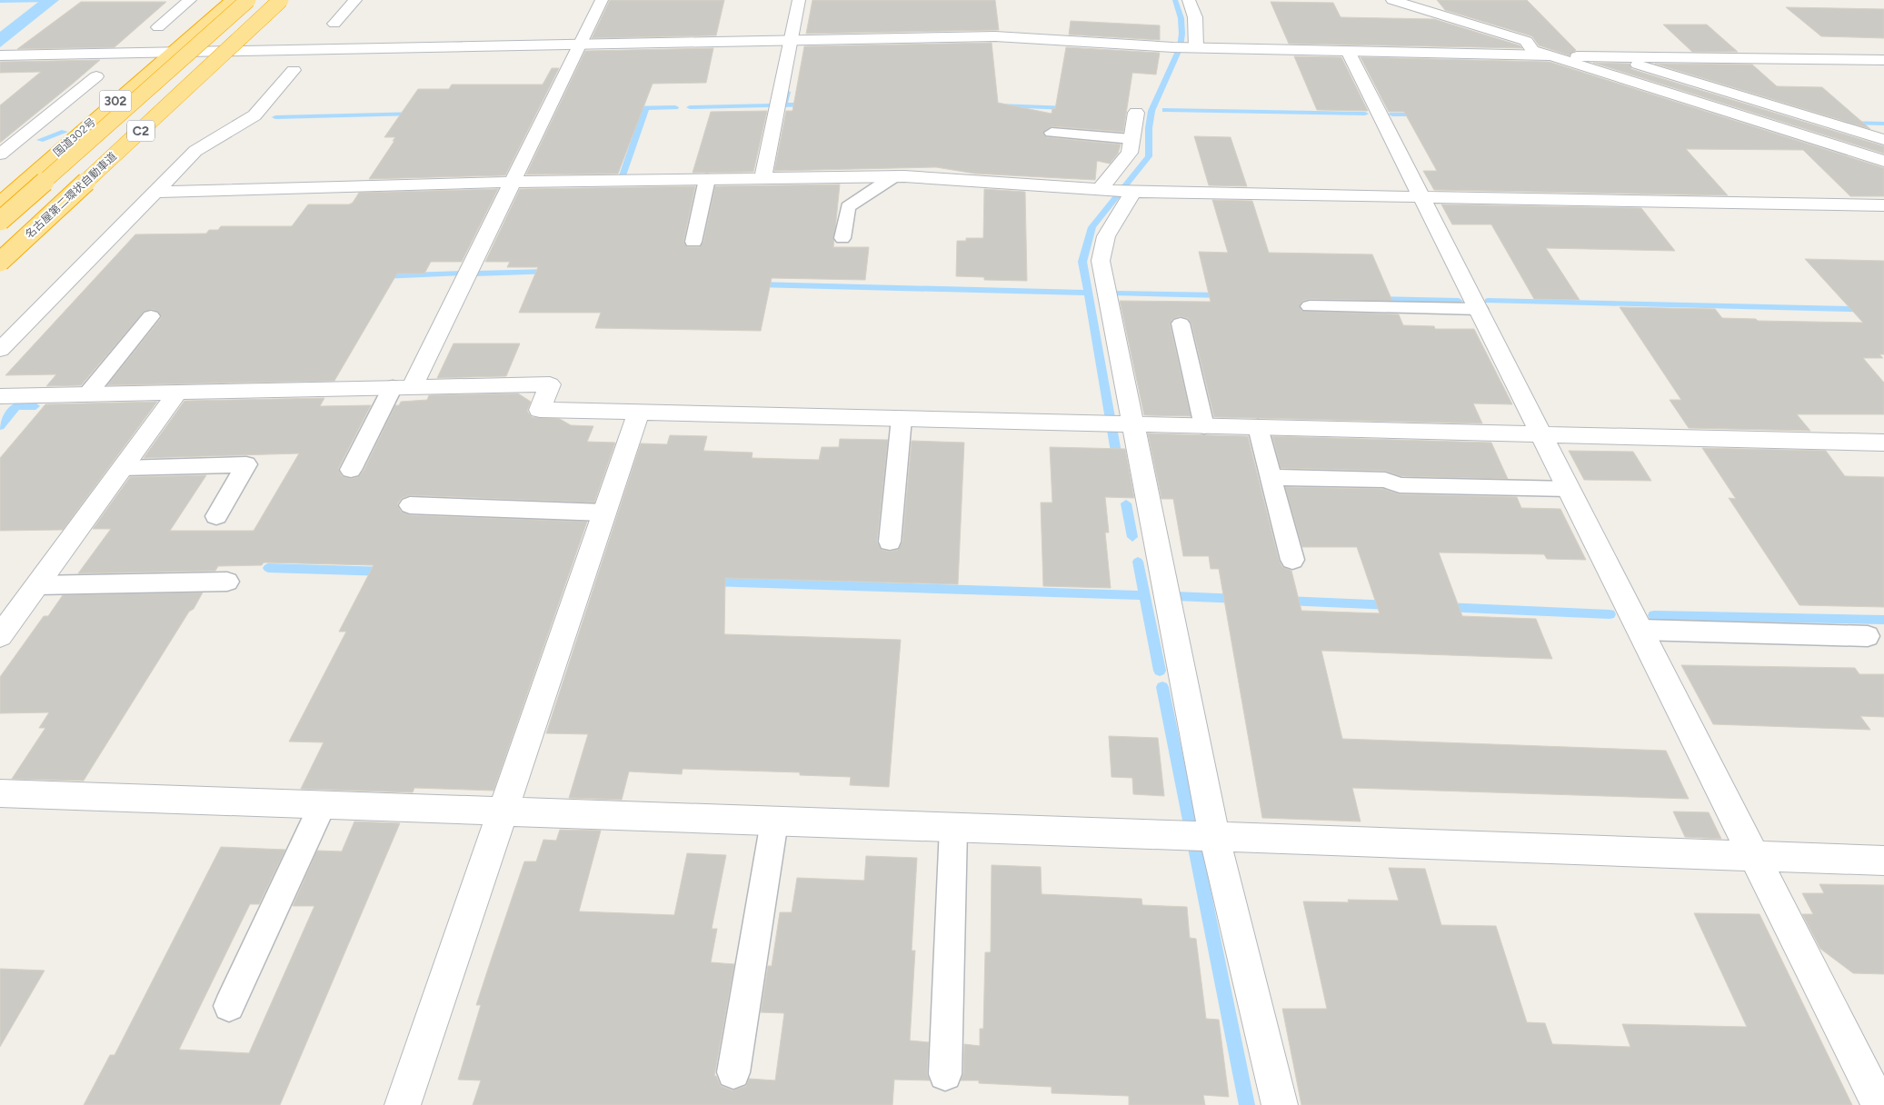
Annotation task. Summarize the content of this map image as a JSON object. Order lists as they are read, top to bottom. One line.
{"streets":{"highway":["302","C2","国道302号","名古屋第二環状自動車道"]}}
